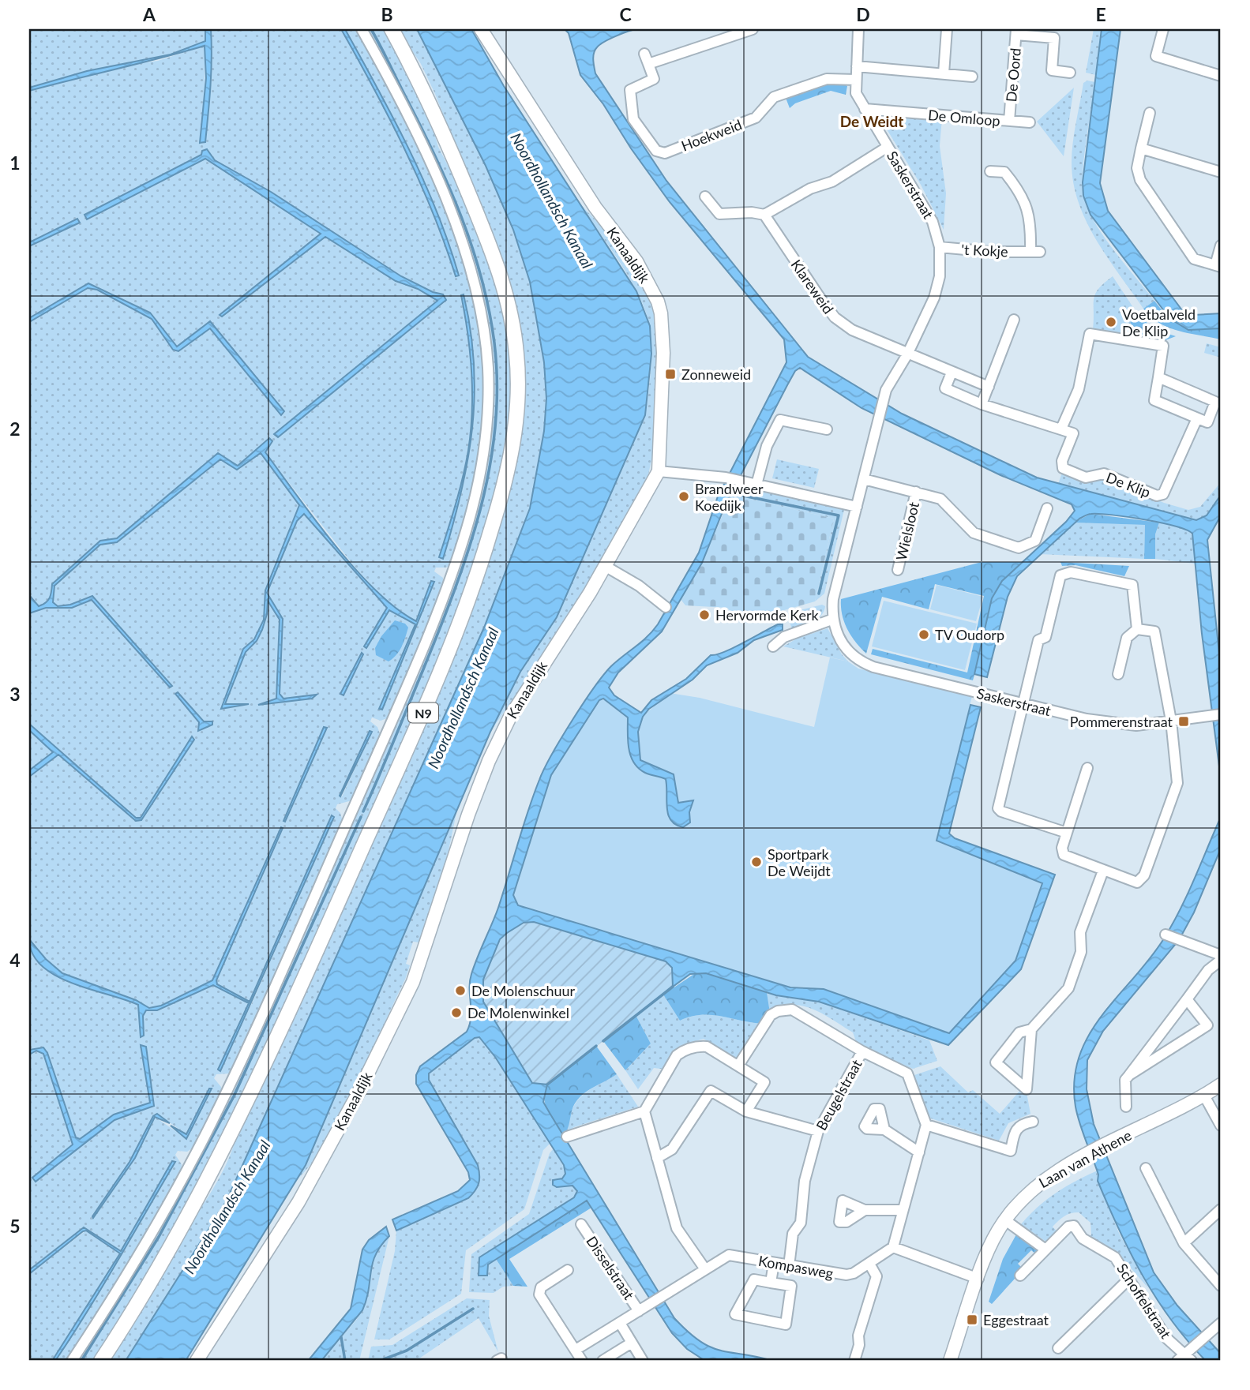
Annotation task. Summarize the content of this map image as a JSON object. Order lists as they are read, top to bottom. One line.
{"streets":{"main road":["N9"],"street":["De Oord","De Omloop","Hoekweid","Saskerstraat","'t Kokje","Kanaaldijk","Klareweid","De Klip","Wielsloot","Beugelstraat","Laan van Athene","Kompasweg","Disselstraat","Schoffelstraat"]},"crossings":[["De Oord","De Omloop"],["De Omloop","Saskerstraat"],["Hoekweid","Saskerstraat"],["Saskerstraat","'t Kokje"],["Saskerstraat","Klareweid"],["Saskerstraat","Wielsloot"],["Beugelstraat","Kompasweg"],["Kompasweg","Disselstraat"]],"districts":["De Weidt"],"water":["Noordhollandsch Kanaal"],"places":{"other":["Voetbalveld De Klip","Brandweer Koedijk","Hervormde Kerk","TV Oudorp","Sportpark De Weijdt","De Molenschuur","De Molenwinkel"],"transit":["Zonneweid","Pommerenstraat","Eggestraat"]},"grid":{"columns":["A","B","C","D","E"],"rows":["1","2","3","4","5"]}}
